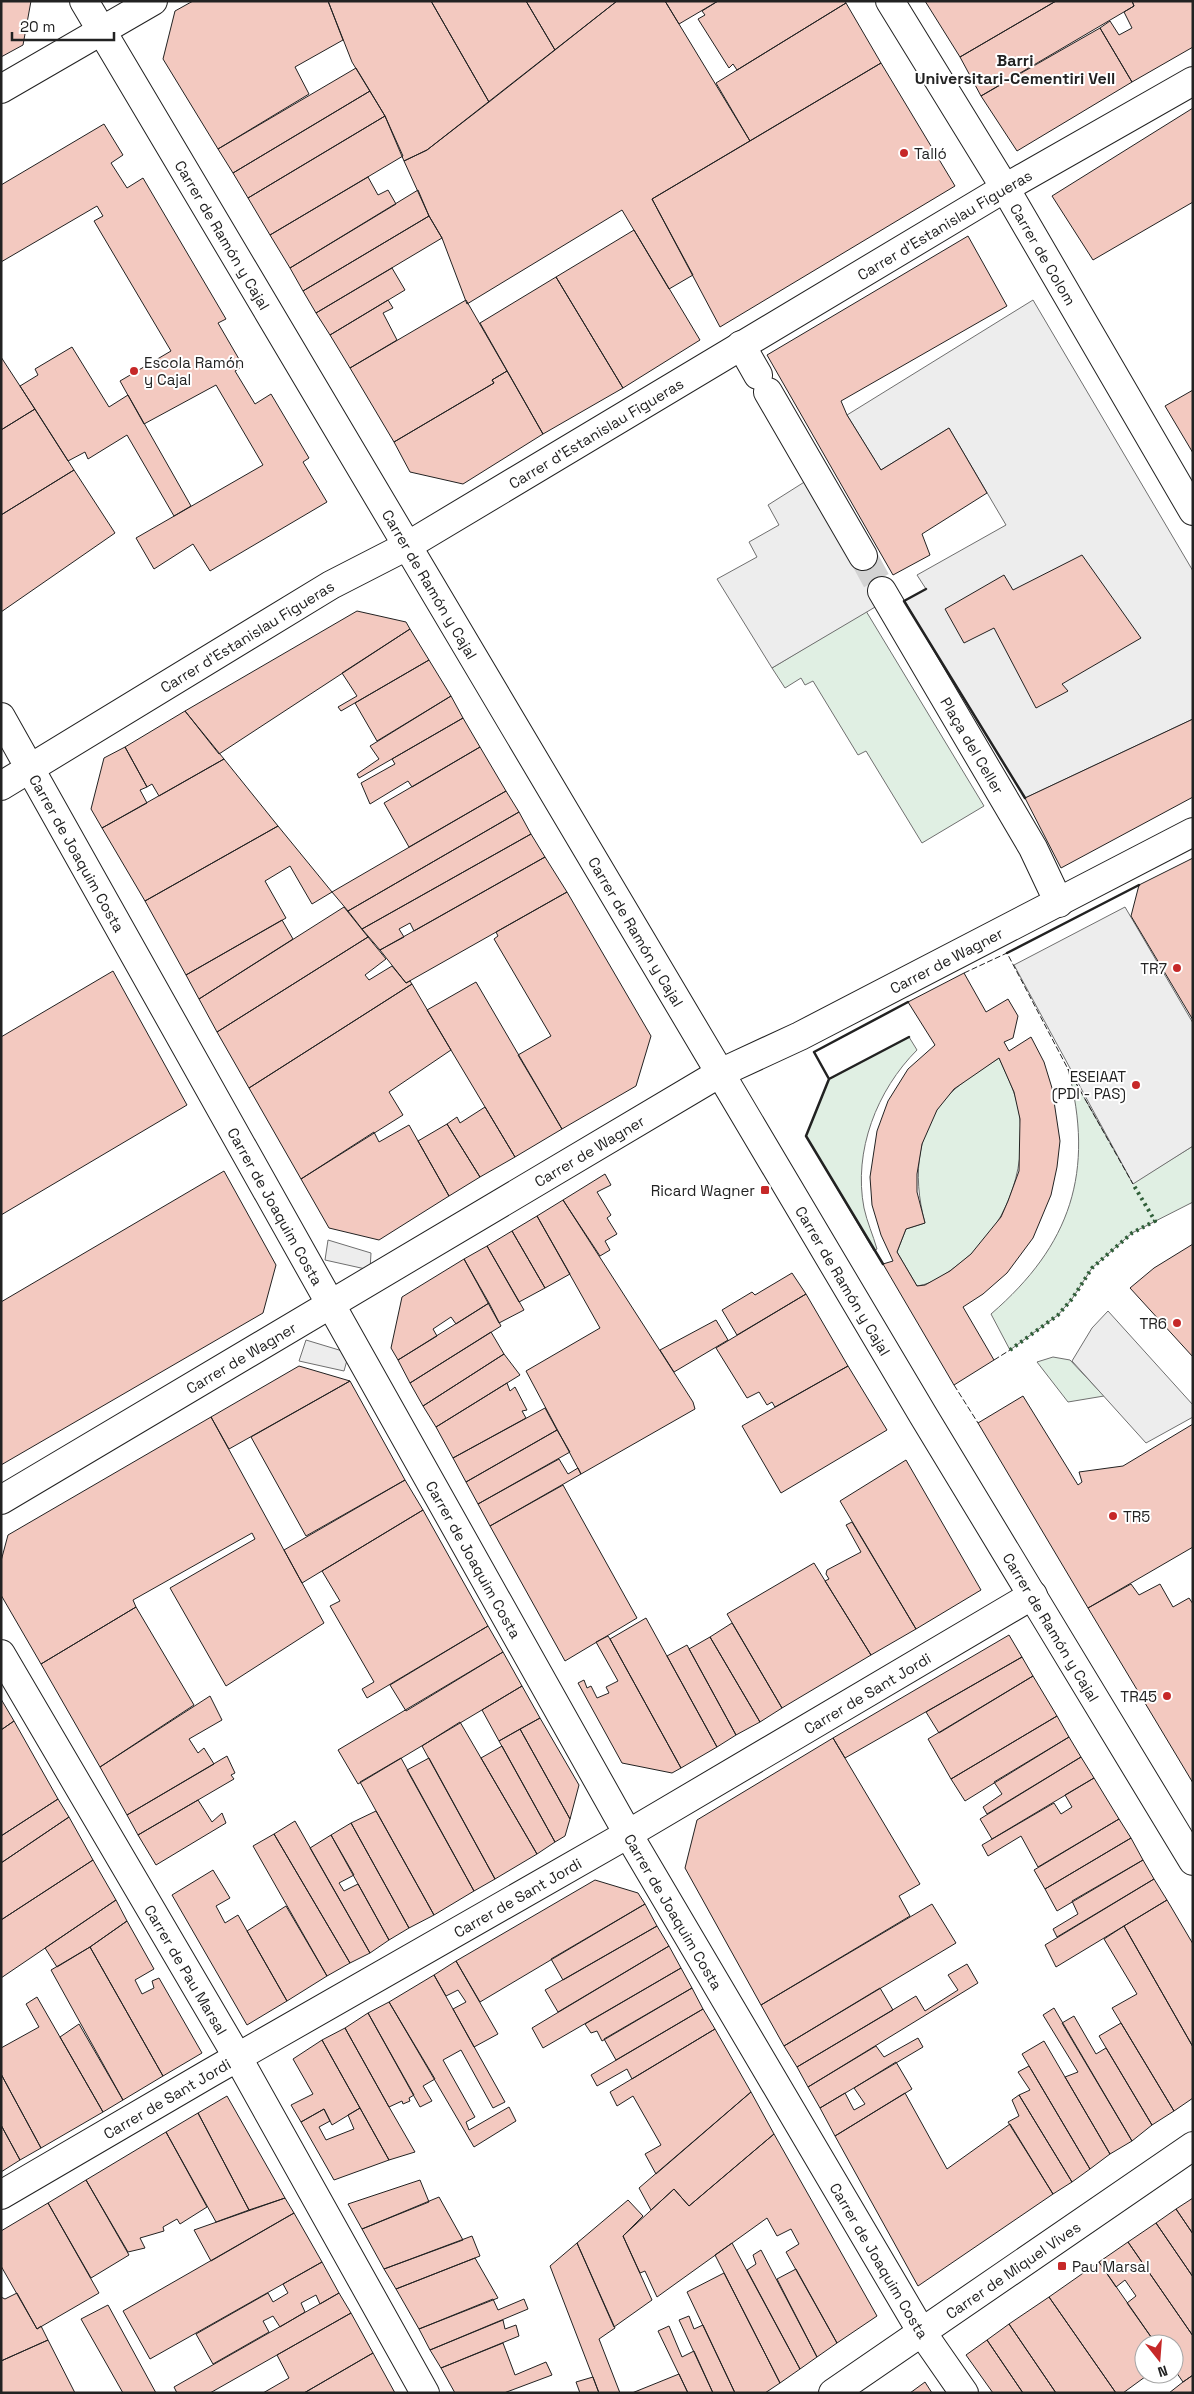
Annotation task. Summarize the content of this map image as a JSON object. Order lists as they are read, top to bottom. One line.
{"streets":{"street":["Carrer d'Estanislau Figueras","Carrer de Ramón y Cajal","Carrer de Colom","Plaça del Celler","Carrer de Joaquim Costa","Carrer de Wagner","Carrer de Sant Jordi","Carrer de Pau Marsal","Carrer de Miquel Vives"]},"crossings":[["Carrer d'Estanislau Figueras","Carrer de Ramón y Cajal"],["Carrer d'Estanislau Figueras","Carrer de Colom"],["Carrer d'Estanislau Figueras","Carrer de Joaquim Costa"],["Carrer de Ramón y Cajal","Carrer de Wagner"],["Carrer de Ramón y Cajal","Carrer de Sant Jordi"],["Plaça del Celler","Carrer de Wagner"],["Carrer de Joaquim Costa","Carrer de Wagner"],["Carrer de Joaquim Costa","Carrer de Sant Jordi"],["Carrer de Joaquim Costa","Carrer de Miquel Vives"],["Carrer de Sant Jordi","Carrer de Pau Marsal"]],"districts":["Barri Universitari-Cementiri Vell"],"places":{"other":["Talló","Escola Ramón y Cajal","TR7","ESEIAAT (PDI - PAS)","TR6","TR5","TR45"],"transit":["Ricard Wagner","Pau Marsal"]},"scale_bar":"20 m","north":"bottom"}
